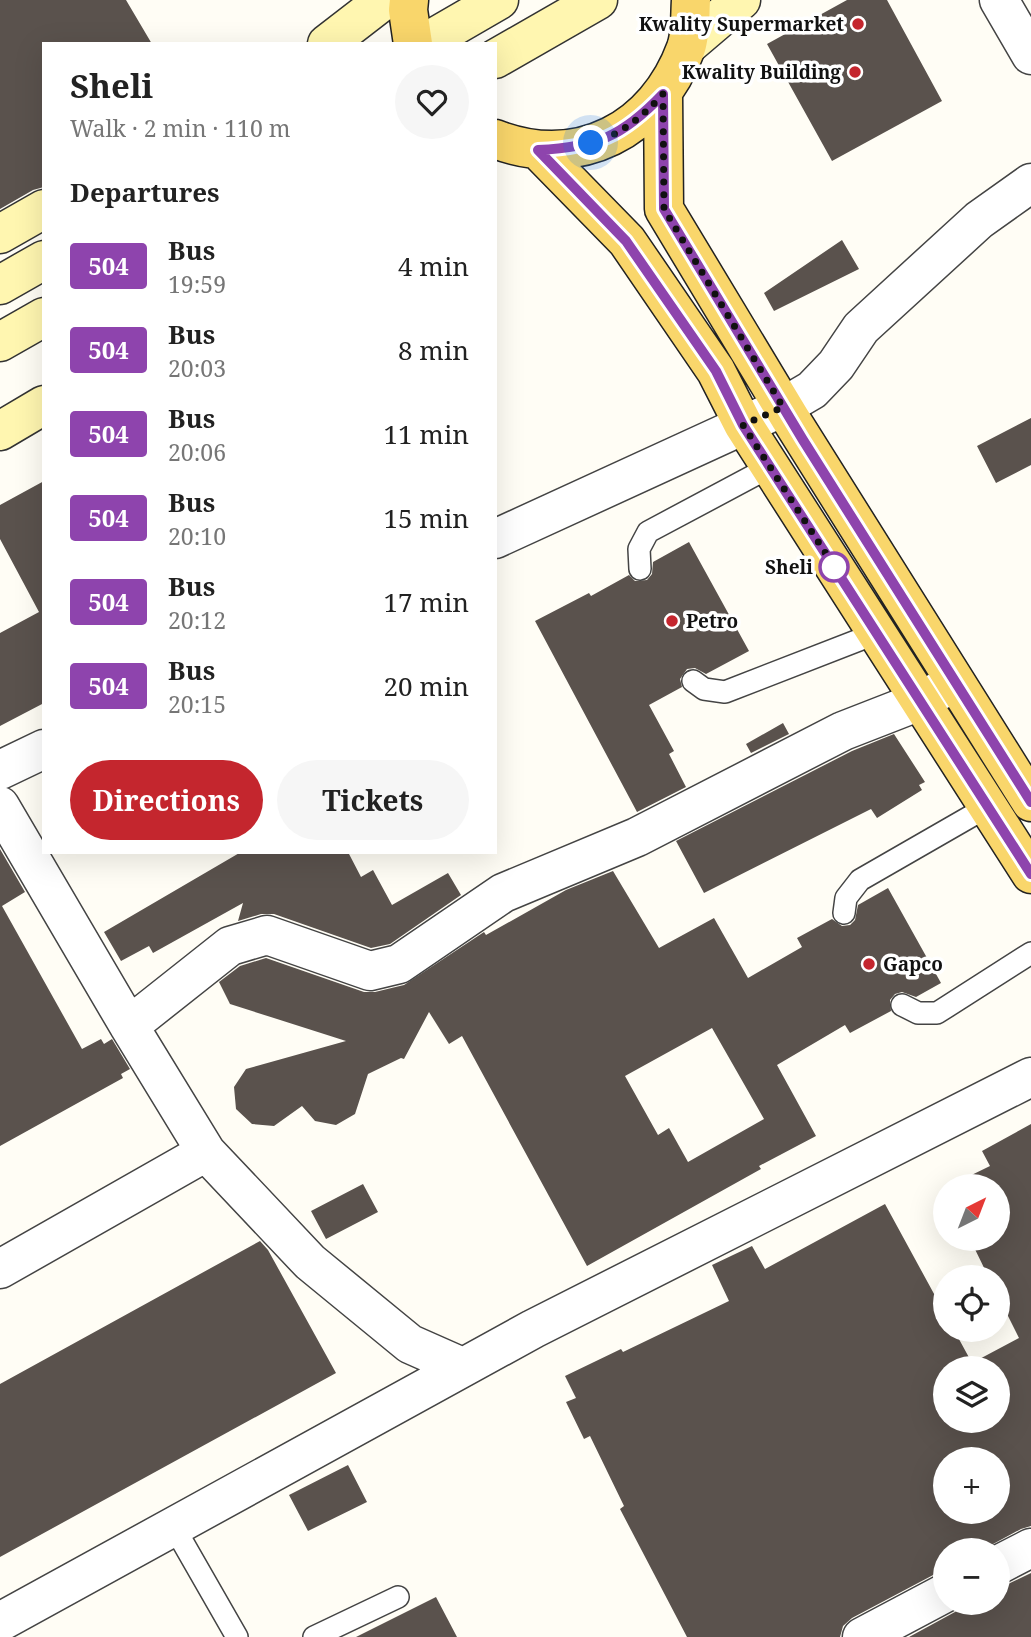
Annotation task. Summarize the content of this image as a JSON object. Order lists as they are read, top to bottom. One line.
{"places":["Kwality Supermarket","Kwality Building","Sheli","Petro","Gapco"],"lines":["bus line 504"],"north":"top right","page":{"heading":[["Sheli","Walk · 2 min · 110 m"],"Departures"],"list":[{"mark":"504","name":"Bus","note":"19:59","value":"4 min"},{"mark":"504","name":"Bus","note":"20:03","value":"8 min"},{"mark":"504","name":"Bus","note":"20:06","value":"11 min"},{"mark":"504","name":"Bus","note":"20:10","value":"15 min"},{"mark":"504","name":"Bus","note":"20:12","value":"17 min"},{"mark":"504","name":"Bus","note":"20:15","value":"20 min"}],"buttons":["Directions","Tickets"],"map_buttons":["+","−"]}}
